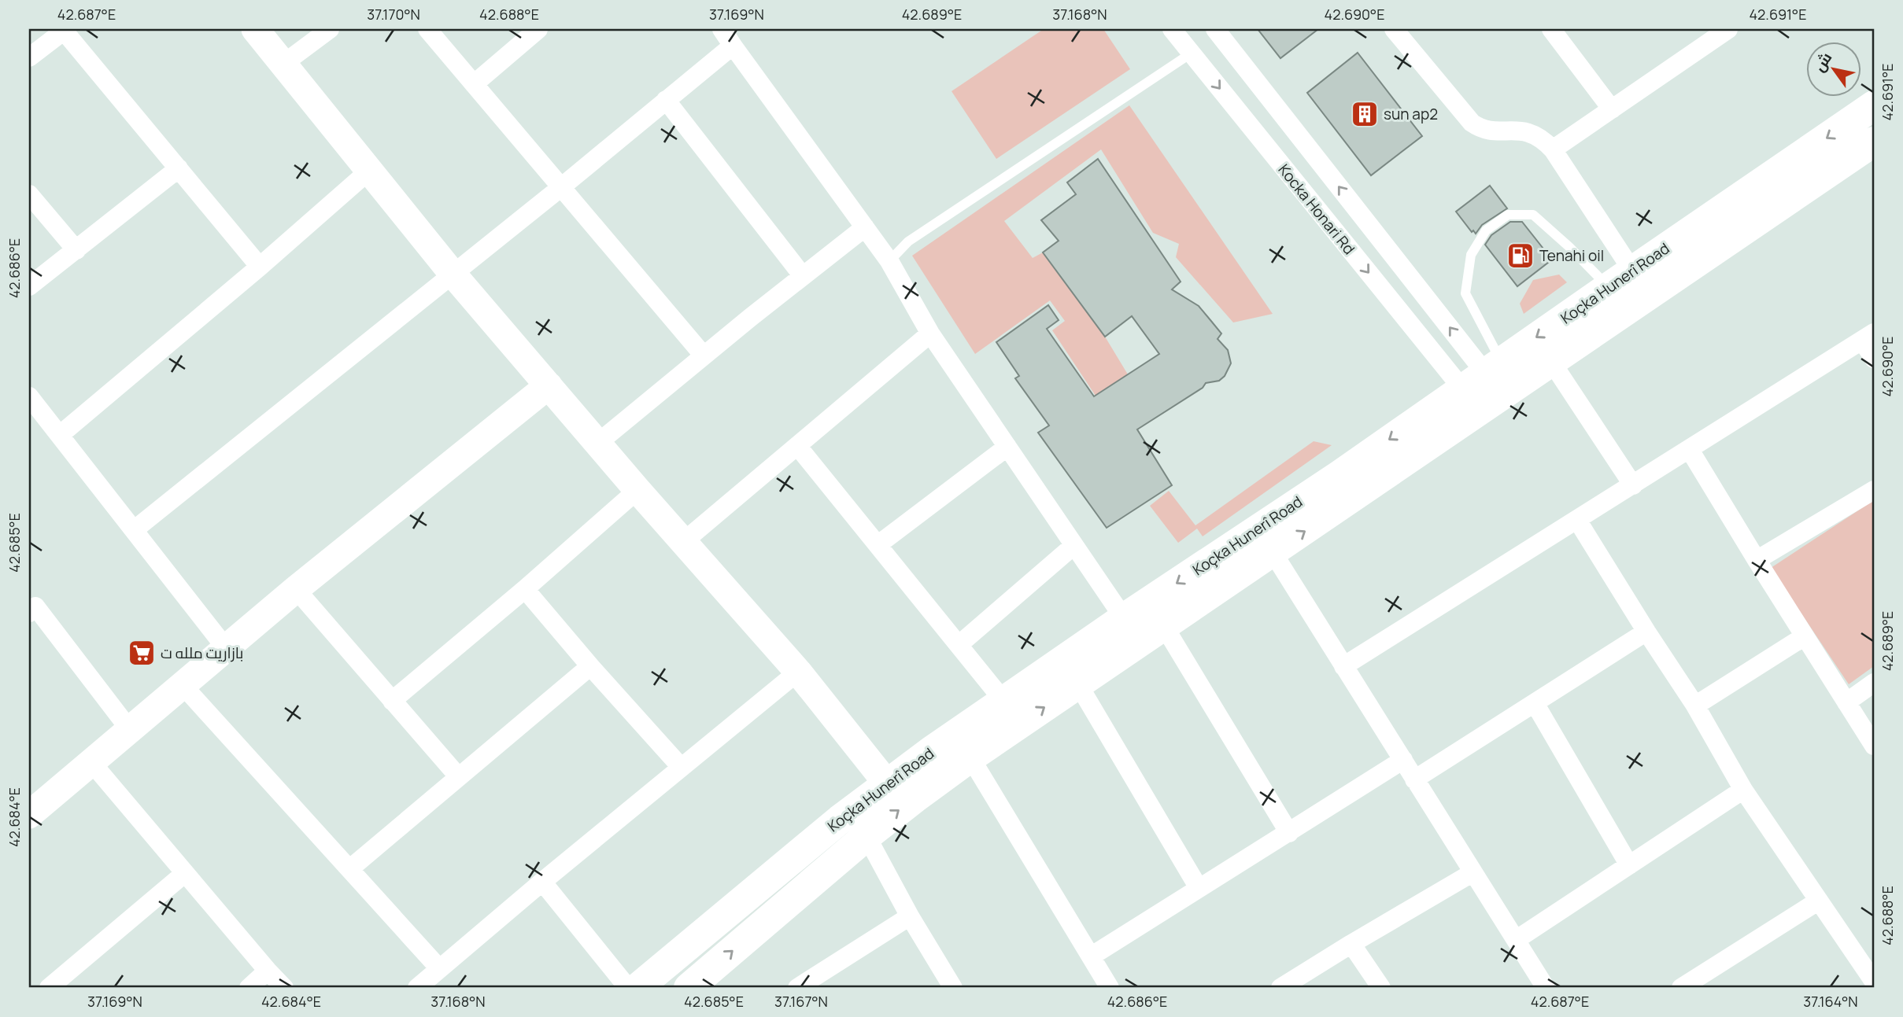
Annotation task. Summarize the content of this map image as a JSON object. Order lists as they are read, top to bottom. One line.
{"streets":{"main road":["Koçka Hunerî Road"],"street":["Kocka Honari Rd"]},"crossings":[["Kocka Honari Rd","Koçka Hunerî Road"]],"places":{"building":["sun ap2"],"fuel station":["Tenahi oil"],"supermarket":["بازاريت ملله ت"]},"north":"top left","coordinates":["42.687°E","37.170°N","42.688°E","37.169°N","42.689°E","37.168°N","42.690°E","42.691°E","42.686°E","42.685°E","42.684°E","37.167°N","37.164°N"]}
